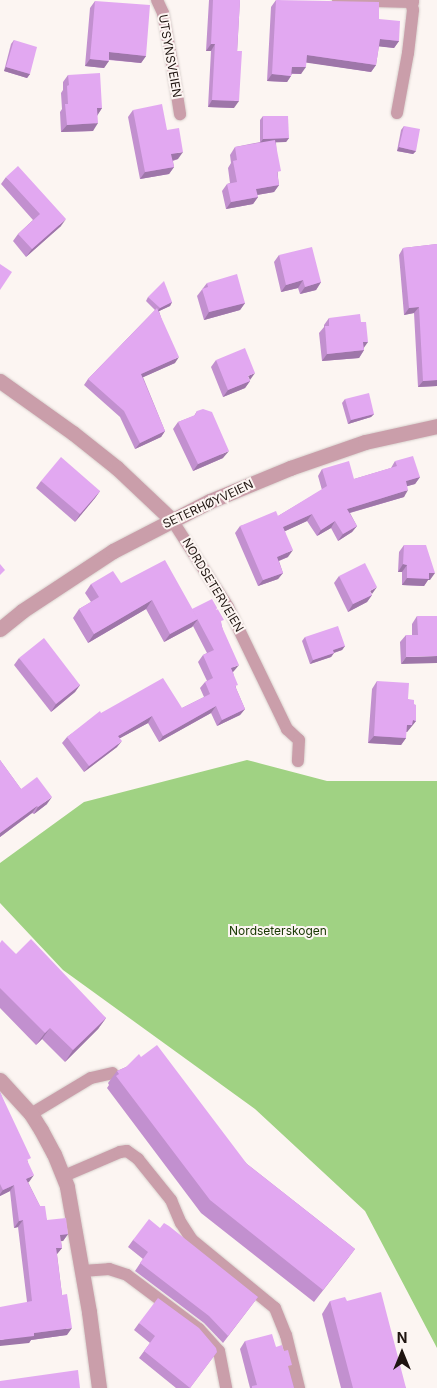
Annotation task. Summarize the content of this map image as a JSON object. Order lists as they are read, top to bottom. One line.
{"streets":{"street":["SETERHØYVEIEN","NORDSETERVEIEN"],"lane":["UTSYNSVEIEN"]},"crossings":[["SETERHØYVEIEN","NORDSETERVEIEN"]],"parks":["Nordseterskogen"],"north":"top"}
